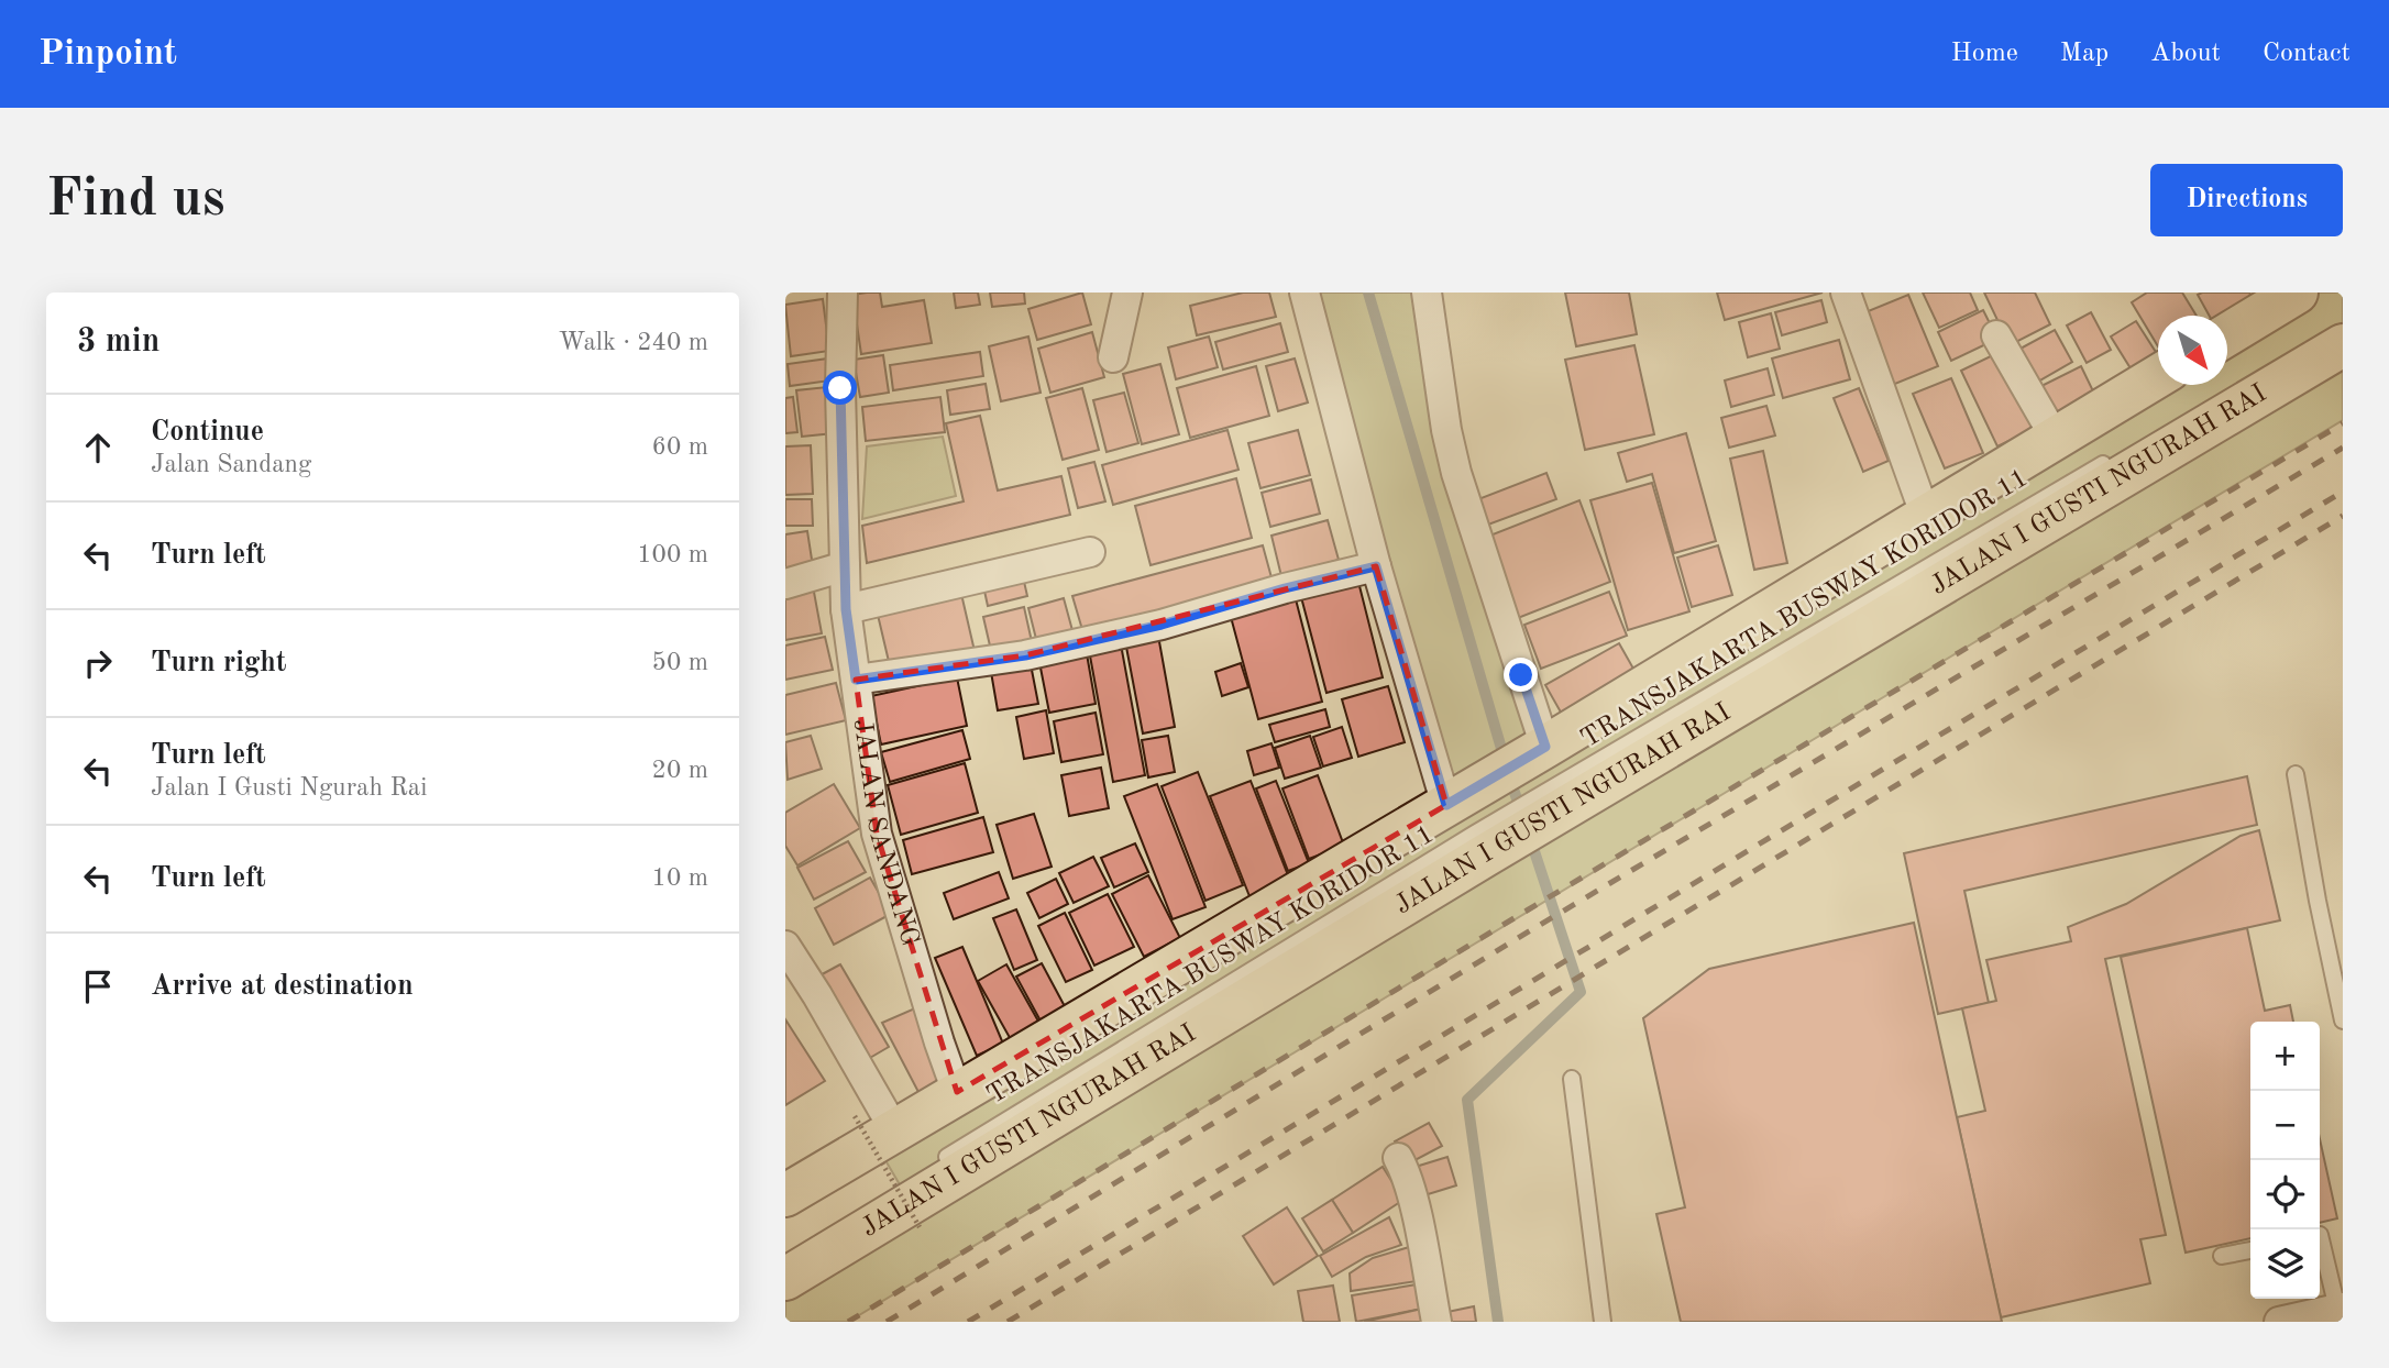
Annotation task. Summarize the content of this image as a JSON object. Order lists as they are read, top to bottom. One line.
{"streets":{"main road":["JALAN I GUSTI NGURAH RAI"],"street":["JALAN SANDANG"],"lane":["TRANSJAKARTA BUSWAY KORIDOR 11"]},"crossings":[["JALAN I GUSTI NGURAH RAI","TRANSJAKARTA BUSWAY KORIDOR 11"],["JALAN I GUSTI NGURAH RAI","JALAN SANDANG"]],"north":"bottom right","page":{"header":"Pinpoint","nav":["Home","Map","About","Contact"],"buttons":"Directions","title":"Find us","heading":["3 min","Walk · 240 m"],"list":[["Continue","Jalan Sandang","60 m"],["Turn left","100 m"],["Turn right","50 m"],["Turn left","Jalan I Gusti Ngurah Rai","20 m"],["Turn left","10 m"],"Arrive at destination"],"map_buttons":["+","−"]}}
